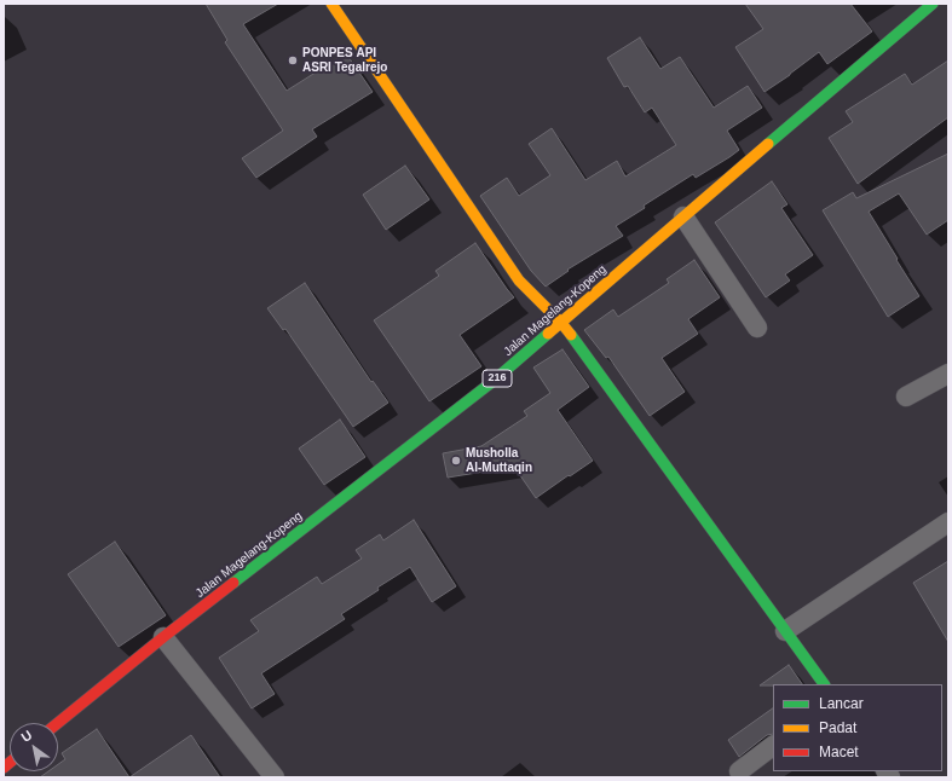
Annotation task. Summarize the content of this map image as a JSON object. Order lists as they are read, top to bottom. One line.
{"streets":{"main road":["Jalan Magelang-Kopeng","216"]},"places":["PONPES API ASRI Tegalrejo","Musholla Al-Muttaqin"],"legend":["Lancar","Padat","Macet"],"north":"top left"}
